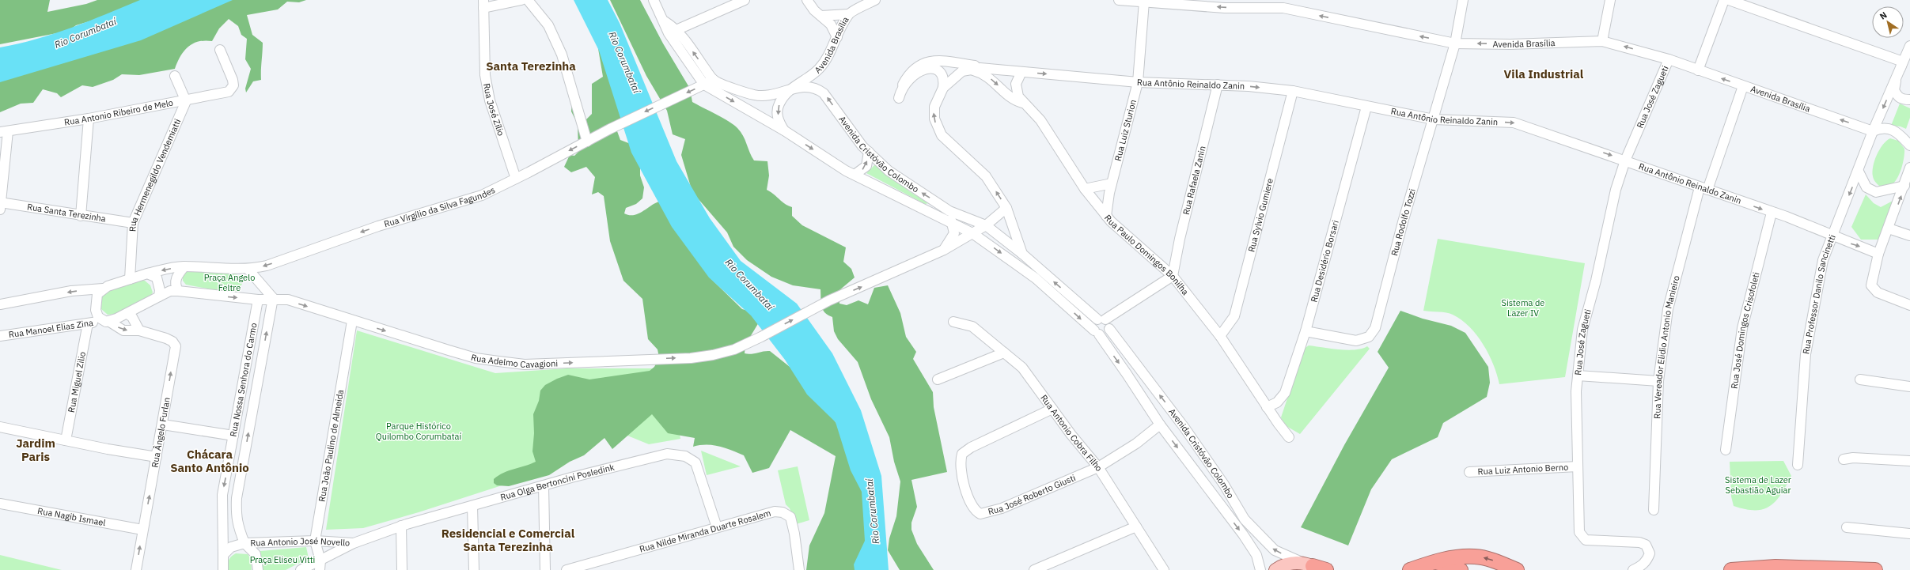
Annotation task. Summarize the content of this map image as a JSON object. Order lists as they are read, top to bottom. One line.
{"streets":{"street":["Avenida Brasília","Rua Antônio Reinaldo Zanin","Rua José Zagueti","Rua José Zílio","Rua Antonio Ribeiro de Melo","Rua Luiz Sturion","Avenida Cristóvão Colombo","Rua Hermenegildo Vendemiatti","Rua Rafaela Zanin","Rua Virgílio da Silva Fagundes","Rua Santa Terezinha","Rua Sylvio Gumiere","Rua Rodolfo Tozzi","Rua Paulo Domingos Bonilha","Rua Desidério Borsari","Rua Professor Danilo Sancinetti","Rua Manoel Elias Zina","Rua José Domingos Crisofoleti","Rua Vereador Elidio Antonio Manieiro","Rua Adelmo Cavagioni","Rua Nossa Senhora do Carmo","Rua Miguel Zilio","Rua Ângelo Furlan","Rua Antonio Cobra Filho","Rua João Paulino de Almeida","Rua Luiz Antonio Berno","Rua Olga Bertoncini Posledink","Rua José Roberto Giusti","Rua Nagib Ismael","Rua Nilde Miranda Duarte Rosalem","Rua Antonio José Novello"]},"crossings":[["Avenida Brasília","Rua José Zagueti"],["Avenida Brasília","Rua Luiz Sturion"],["Avenida Brasília","Avenida Cristóvão Colombo"],["Avenida Brasília","Rua Rodolfo Tozzi"],["Avenida Brasília","Rua Professor Danilo Sancinetti"],["Avenida Brasília","Rua Vereador Elidio Antonio Manieiro"],["Rua Antônio Reinaldo Zanin","Rua José Zagueti"],["Rua Antônio Reinaldo Zanin","Rua Luiz Sturion"],["Rua Antônio Reinaldo Zanin","Rua Rafaela Zanin"],["Rua Antônio Reinaldo Zanin","Rua Sylvio Gumiere"],["Rua Antônio Reinaldo Zanin","Rua Rodolfo Tozzi"],["Rua Antônio Reinaldo Zanin","Rua Paulo Domingos Bonilha"],["Rua Antônio Reinaldo Zanin","Rua Desidério Borsari"],["Rua Antônio Reinaldo Zanin","Rua Professor Danilo Sancinetti"],["Rua Antônio Reinaldo Zanin","Rua José Domingos Crisofoleti"],["Rua Antônio Reinaldo Zanin","Rua Vereador Elidio Antonio Manieiro"],["Rua José Zagueti","Rua Luiz Antonio Berno"],["Rua José Zílio","Rua Virgílio da Silva Fagundes"],["Rua Antonio Ribeiro de Melo","Rua Hermenegildo Vendemiatti"],["Rua Luiz Sturion","Rua Paulo Domingos Bonilha"],["Avenida Cristóvão Colombo","Rua Virgílio da Silva Fagundes"],["Avenida Cristóvão Colombo","Rua Adelmo Cavagioni"],["Avenida Cristóvão Colombo","Rua José Roberto Giusti"],["Rua Hermenegildo Vendemiatti","Rua Virgílio da Silva Fagundes"],["Rua Hermenegildo Vendemiatti","Rua Santa Terezinha"],["Rua Rafaela Zanin","Rua Paulo Domingos Bonilha"],["Rua Sylvio Gumiere","Rua Paulo Domingos Bonilha"],["Rua Rodolfo Tozzi","Rua Desidério Borsari"],["Rua Paulo Domingos Bonilha","Rua Desidério Borsari"],["Rua Manoel Elias Zina","Rua Adelmo Cavagioni"],["Rua Manoel Elias Zina","Rua Miguel Zilio"],["Rua Adelmo Cavagioni","Rua Nossa Senhora do Carmo"],["Rua Adelmo Cavagioni","Rua João Paulino de Almeida"],["Rua Nossa Senhora do Carmo","Rua Antonio José Novello"],["Rua Ângelo Furlan","Rua Nagib Ismael"],["Rua Antonio Cobra Filho","Rua José Roberto Giusti"],["Rua João Paulino de Almeida","Rua Antonio José Novello"],["Rua Olga Bertoncini Posledink","Rua Nilde Miranda Duarte Rosalem"],["Rua Olga Bertoncini Posledink","Rua Antonio José Novello"]],"one_way":["Avenida Brasília","Rua Antônio Reinaldo Zanin","Rua Virgílio da Silva Fagundes","Rua Adelmo Cavagioni","Rua Ângelo Furlan"],"districts":["Santa Terezinha","Vila Industrial","Jardim Paris","Chácara Santo Antônio","Residencial e Comercial Santa Terezinha"],"water":["Rio Corumbataí"],"parks":["Praça Angelo Feltre","Sistema de Lazer IV","Parque Histórico Quilombo Corumbataí","Sistema de Lazer Sebastião Aguiar","Praça Eliseu Vitti"],"north":"top left"}
